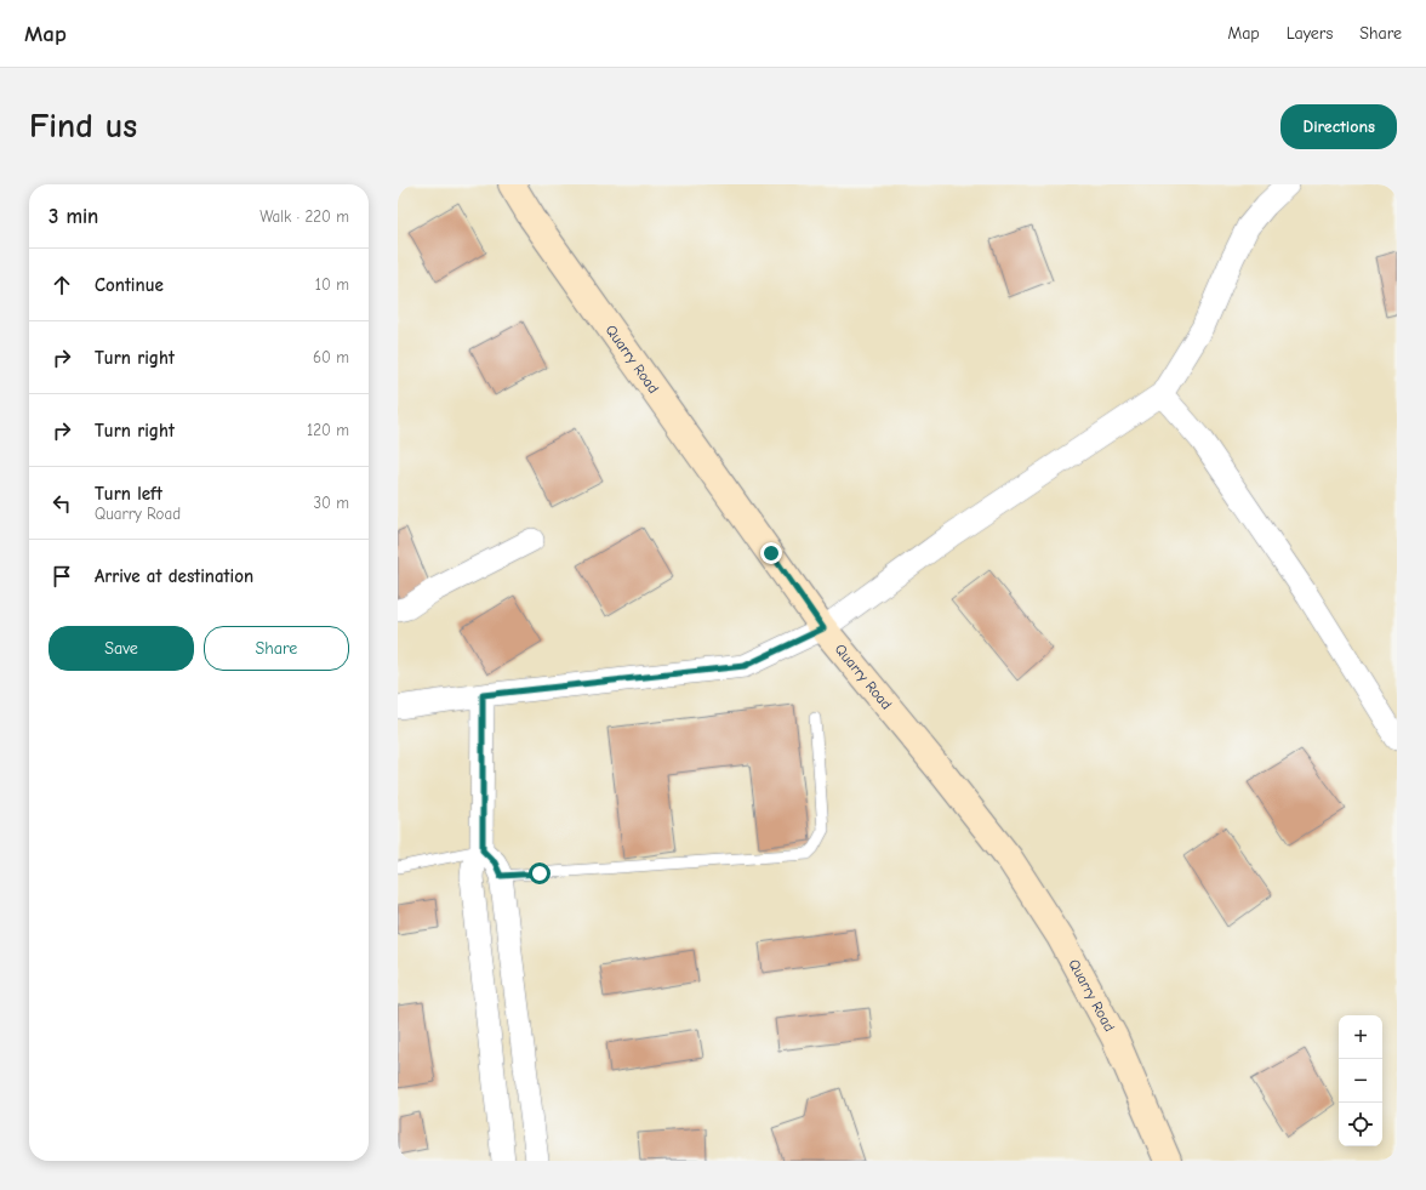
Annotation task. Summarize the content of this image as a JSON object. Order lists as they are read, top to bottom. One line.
{"streets":{"street":["Quarry Road"]},"page":{"header":"Map","nav":["Map","Layers","Share"],"buttons":["Directions",["Save","Share"]],"title":"Find us","heading":["3 min","Walk · 220 m"],"list":[["Continue","10 m"],["Turn right","60 m"],["Turn right","120 m"],["Turn left","Quarry Road","30 m"],"Arrive at destination"],"map_buttons":["+","−"]}}
